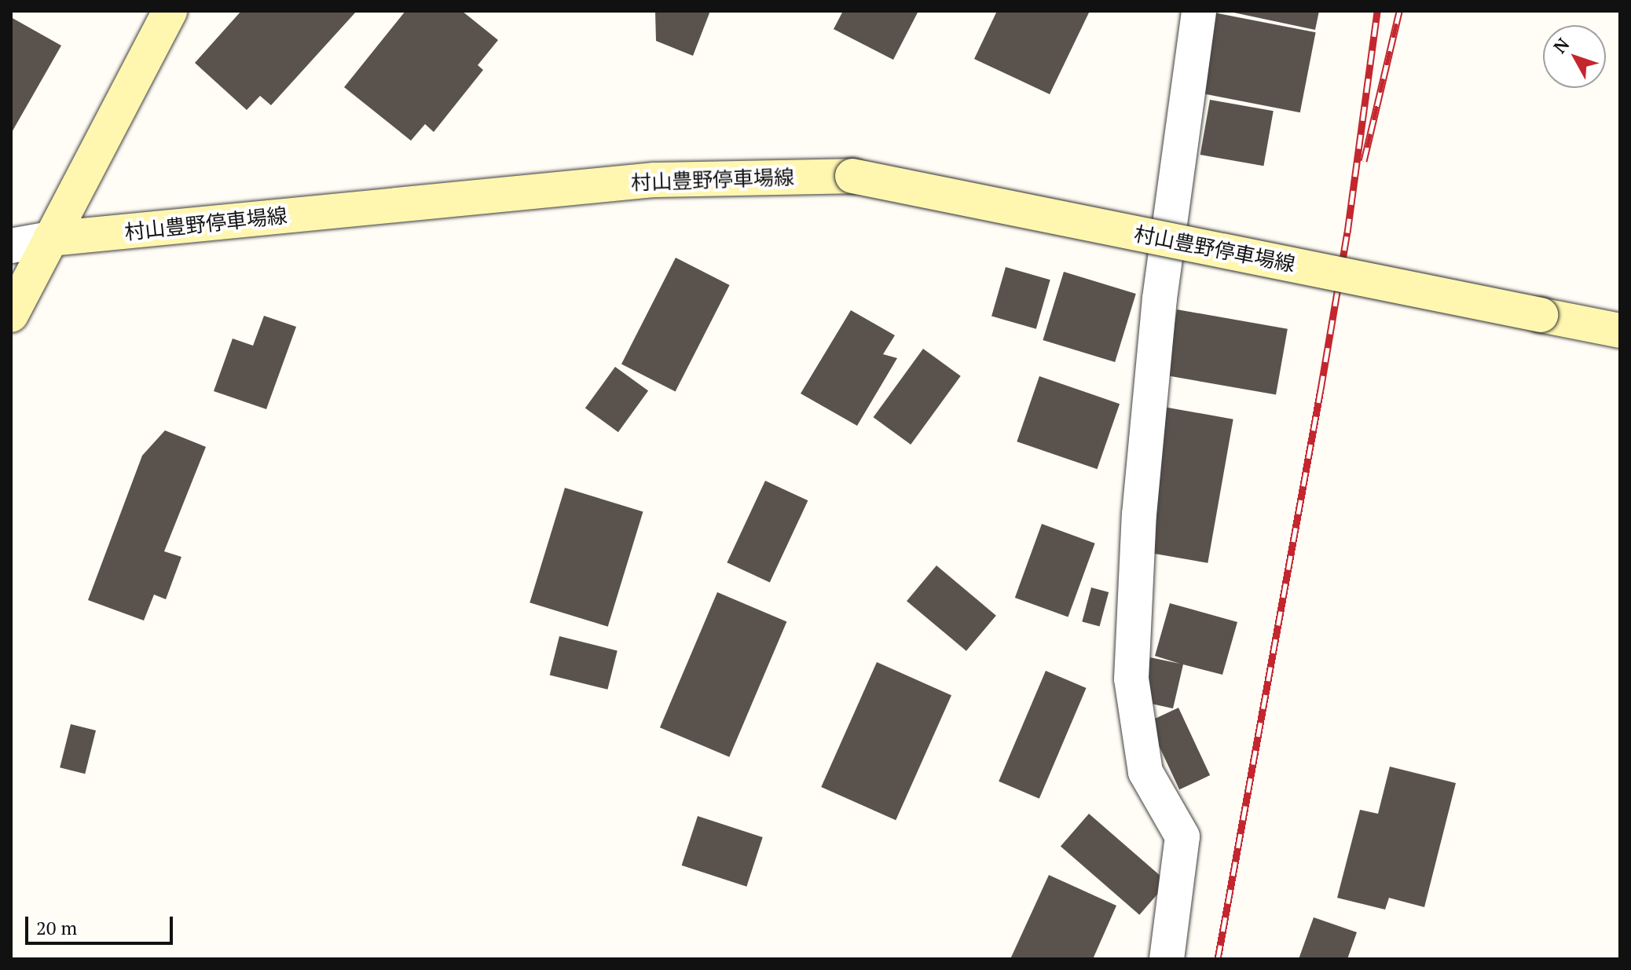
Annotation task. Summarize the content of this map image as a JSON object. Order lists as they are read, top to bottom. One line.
{"streets":{"main road":["村山豊野停車場線"]},"scale_bar":"20 m","north":"top left"}
